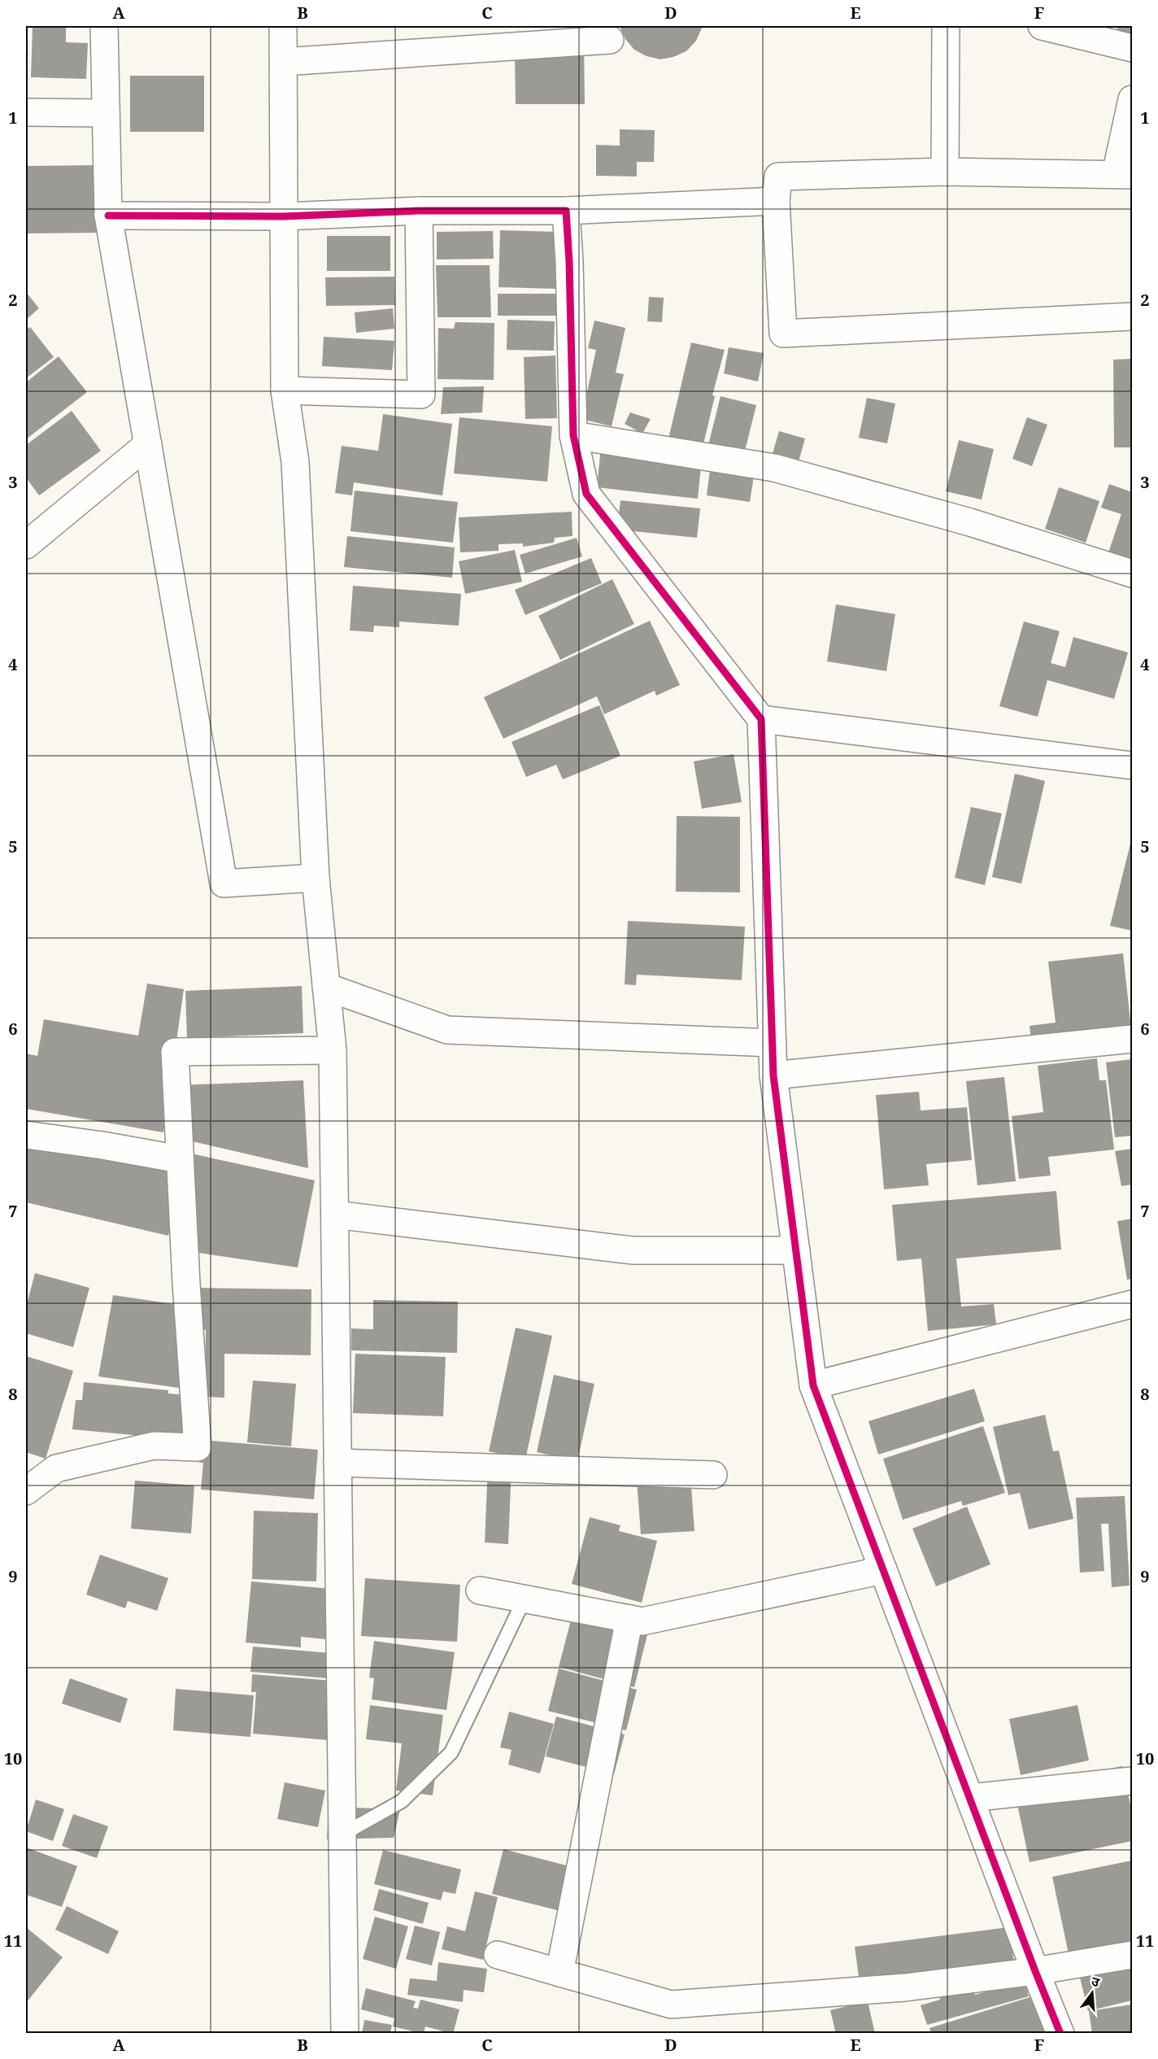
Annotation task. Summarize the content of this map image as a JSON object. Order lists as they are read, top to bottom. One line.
{"north":"top","grid":{"columns":["A","B","C","D","E","F"],"rows":["1","2","3","4","5","6","7","8","9","10","11"]}}
